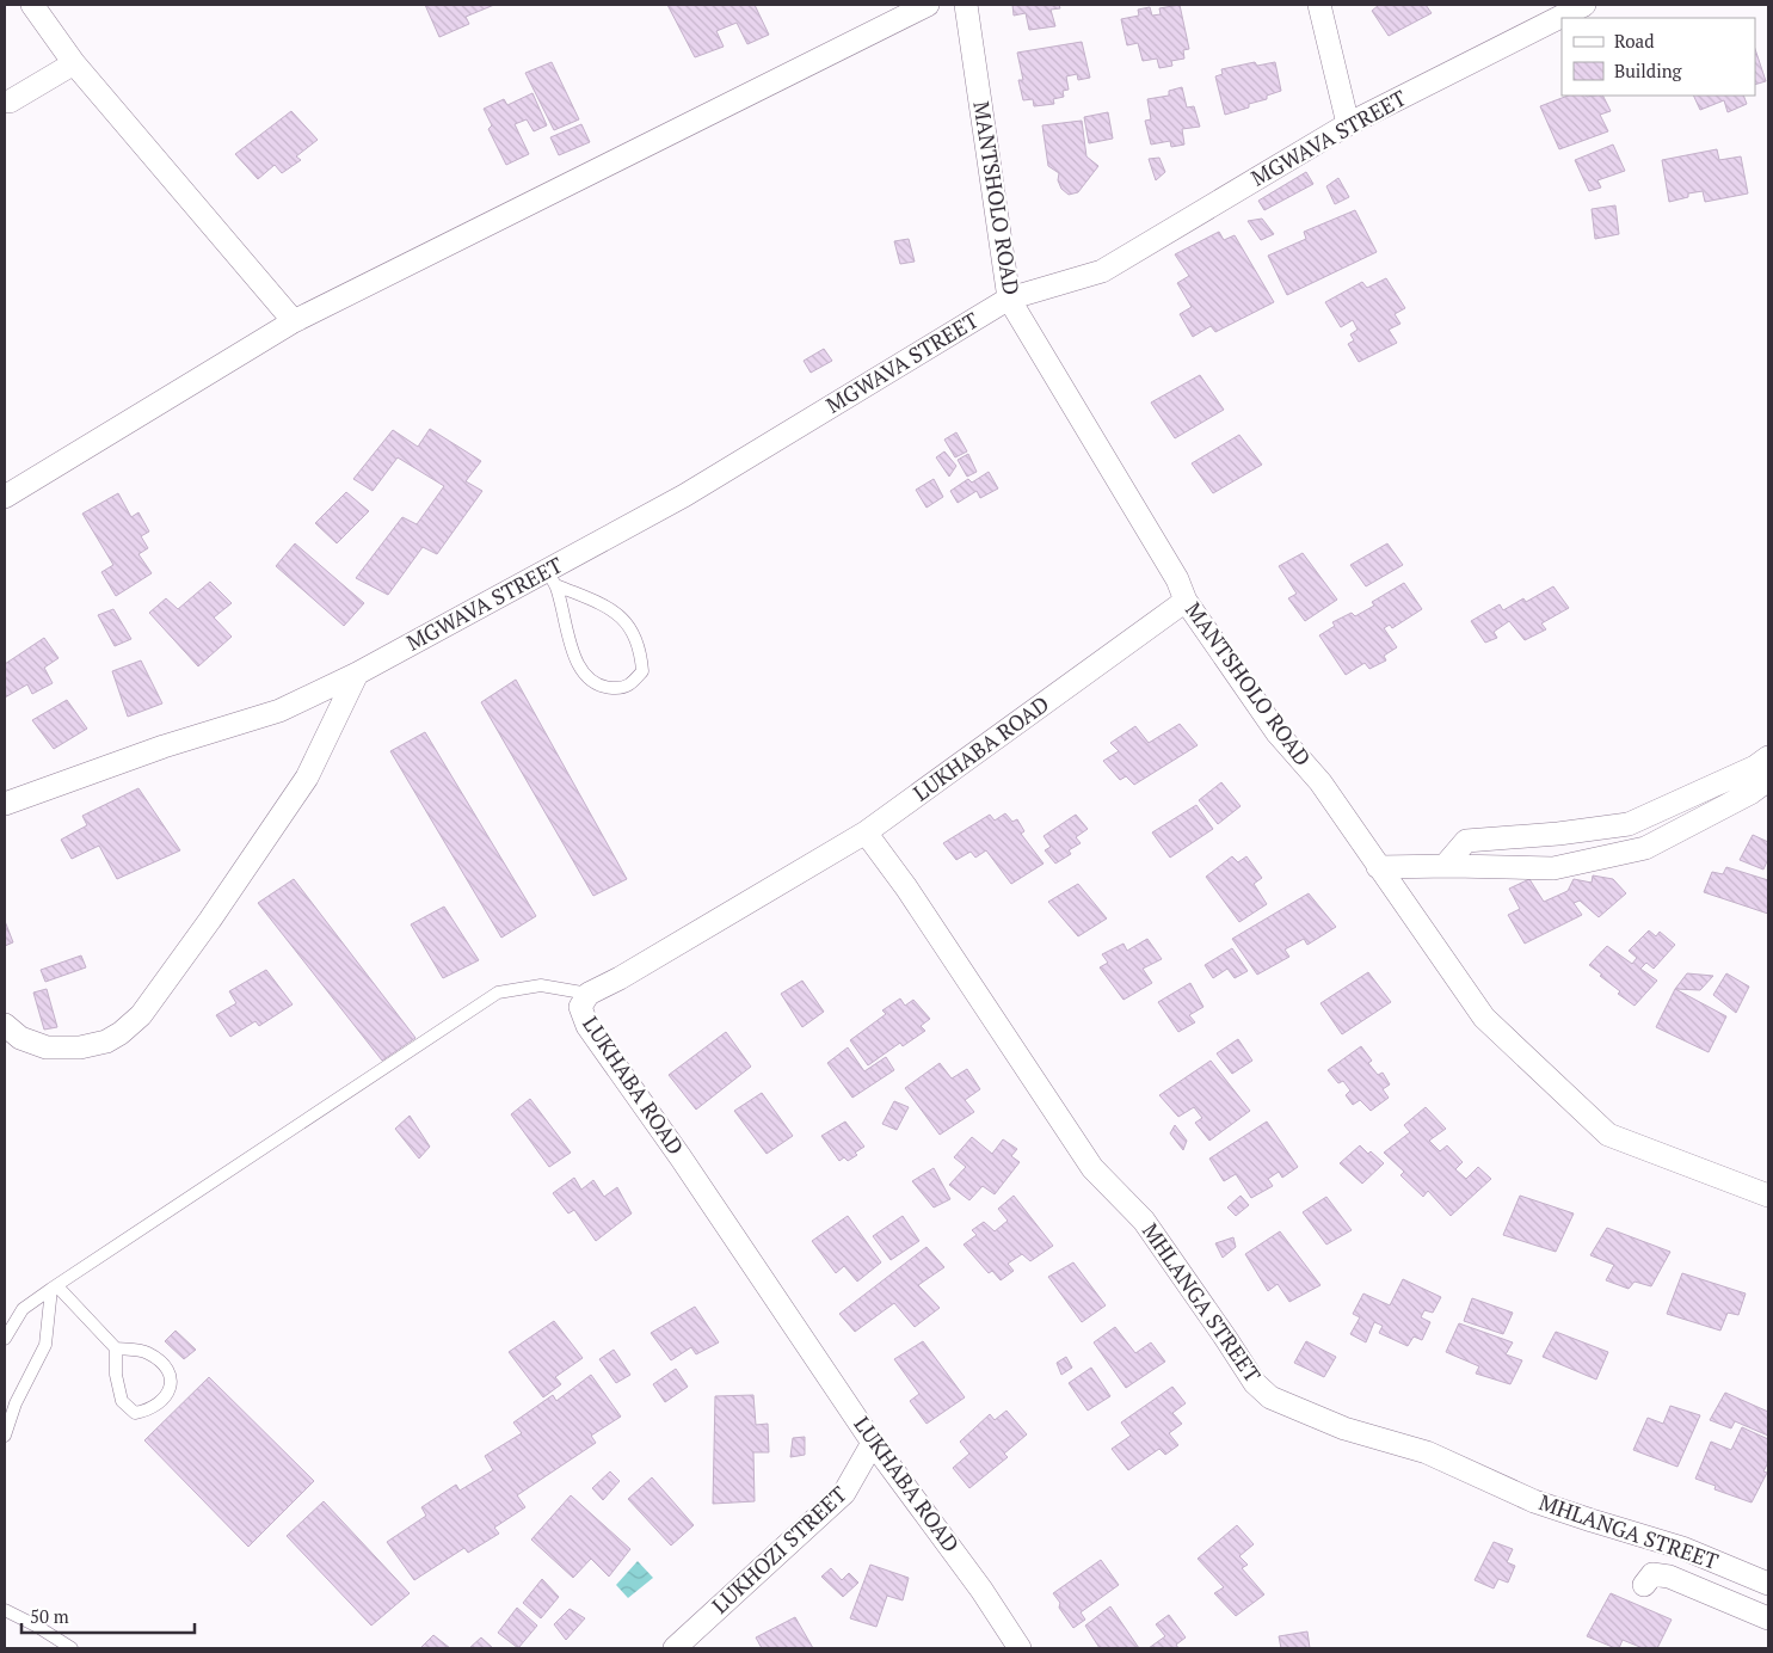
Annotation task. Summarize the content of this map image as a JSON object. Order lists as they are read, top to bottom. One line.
{"streets":{"street":["MGWAVA STREET","MANTSHOLO ROAD","LUKHABA ROAD","MHLANGA STREET","LUKHOZI STREET"]},"crossings":[["MGWAVA STREET","MANTSHOLO ROAD"],["MANTSHOLO ROAD","LUKHABA ROAD"],["LUKHABA ROAD","MHLANGA STREET"],["LUKHABA ROAD","LUKHOZI STREET"]],"legend":["Road","Building"],"scale_bar":"50 m"}
